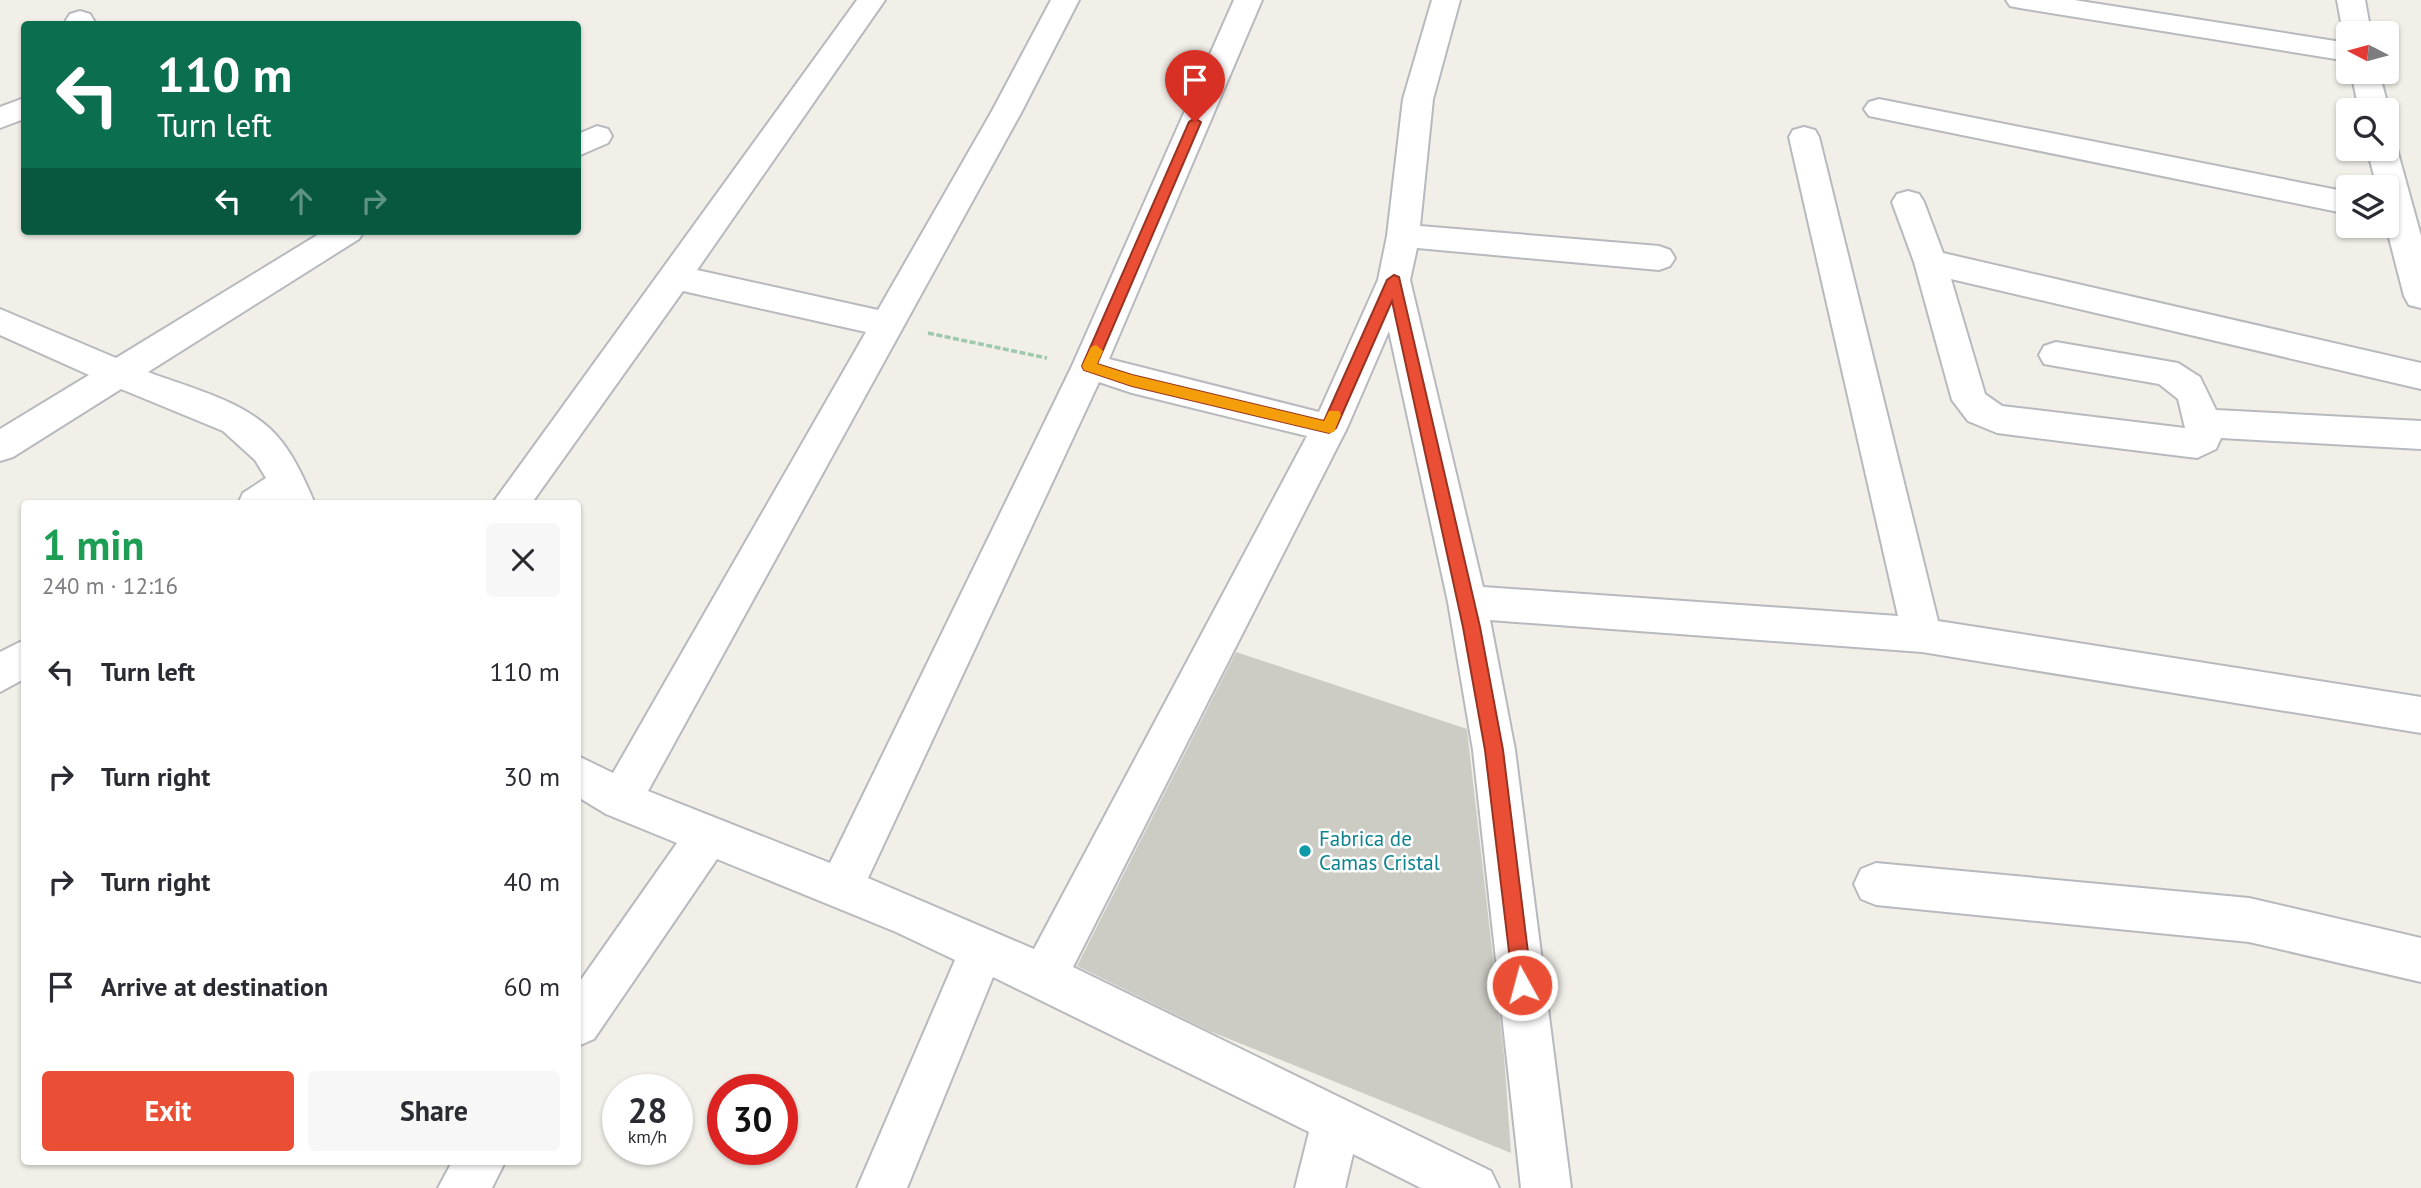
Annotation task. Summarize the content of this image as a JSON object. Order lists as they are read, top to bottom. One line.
{"places":["Fabrica de Camas Cristal"],"north":"left","page":{"turn":["110 m","Turn left"],"heading":["1 min","240 m · 12:16"],"list":[{"name":"Turn left","value":"110 m"},{"name":"Turn right","value":"30 m"},{"name":"Turn right","value":"40 m"},{"name":"Arrive at destination","value":"60 m"}],"buttons":["Exit","Share"],"speed":"28 km/h","limit":"30"}}
